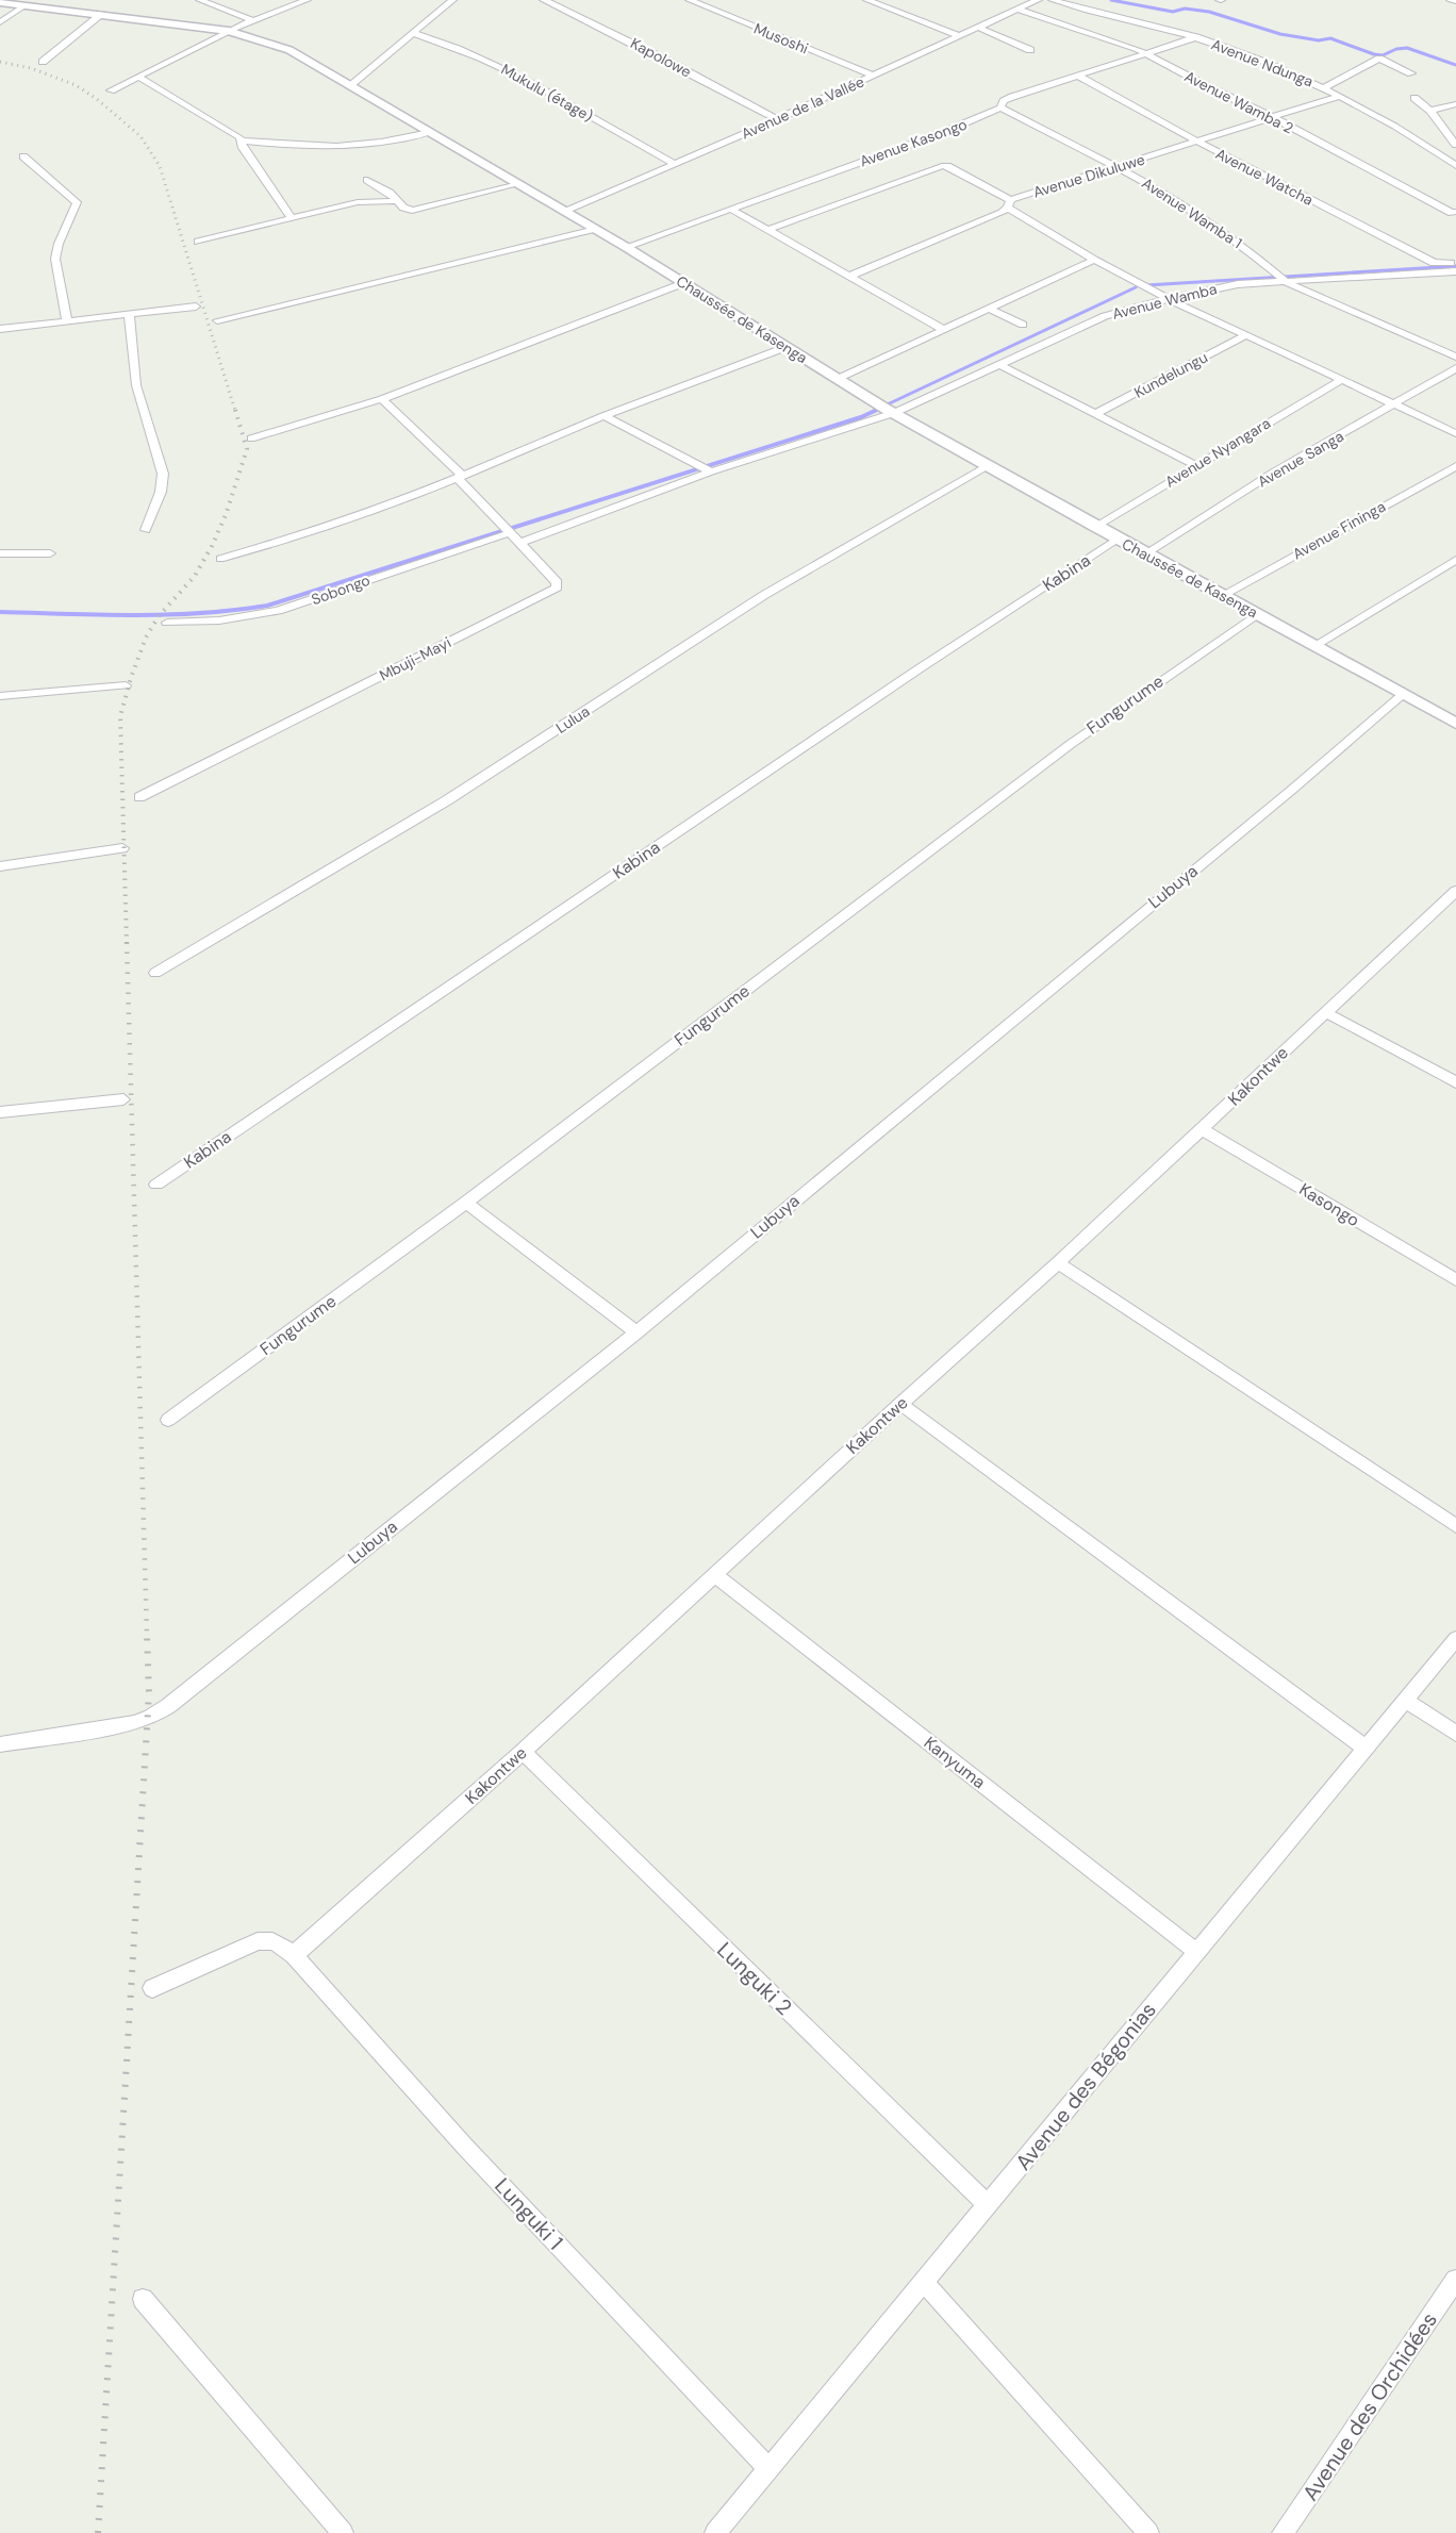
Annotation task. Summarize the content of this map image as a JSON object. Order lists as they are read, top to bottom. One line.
{"streets":{"main road":["Chaussée de Kasenga"],"street":["Musoshi","Kapolowe","Avenue Ndunga","Mukulu (étage)","Avenue Wamba 2","Avenue de la Vallée","Avenue Kasongo","Avenue Dikuluwe","Avenue Watcha","Avenue Wamba 1","Avenue Wamba","Kundelungu","Avenue Nyangara","Avenue Sanga","Avenue Fininga","Kabina","Sobongo","Mbuji-Mayi","Fungurume","Lulua","Lubuya","Kakontwe","Kasongo","Kanyuma","Lunguki 2","Avenue des Bégonias","Lunguki 1","Avenue des Orchidées"]},"crossings":[["Musoshi","Avenue de la Vallée"],["Kapolowe","Avenue de la Vallée"],["Avenue Ndunga","Avenue Kasongo"],["Avenue Ndunga","Avenue Dikuluwe"],["Mukulu (étage)","Avenue de la Vallée"],["Avenue Wamba 2","Avenue de la Vallée"],["Avenue Wamba 2","Avenue Kasongo"],["Avenue Wamba 2","Avenue Dikuluwe"],["Avenue de la Vallée","Chaussée de Kasenga"],["Avenue Kasongo","Avenue Watcha"],["Avenue Kasongo","Avenue Wamba 1"],["Avenue Kasongo","Chaussée de Kasenga"],["Avenue Dikuluwe","Avenue Watcha"],["Avenue Dikuluwe","Avenue Wamba 1"],["Avenue Wamba 1","Avenue Wamba"],["Avenue Wamba","Chaussée de Kasenga"],["Avenue Wamba","Mbuji-Mayi"],["Chaussée de Kasenga","Avenue Nyangara"],["Chaussée de Kasenga","Avenue Sanga"],["Chaussée de Kasenga","Avenue Fininga"],["Chaussée de Kasenga","Kabina"],["Chaussée de Kasenga","Fungurume"],["Chaussée de Kasenga","Lulua"],["Chaussée de Kasenga","Lubuya"],["Sobongo","Mbuji-Mayi"],["Kakontwe","Kasongo"],["Kakontwe","Kanyuma"],["Kakontwe","Lunguki 2"],["Kakontwe","Lunguki 1"],["Kanyuma","Avenue des Bégonias"],["Lunguki 2","Avenue des Bégonias"],["Avenue des Bégonias","Lunguki 1"]]}
